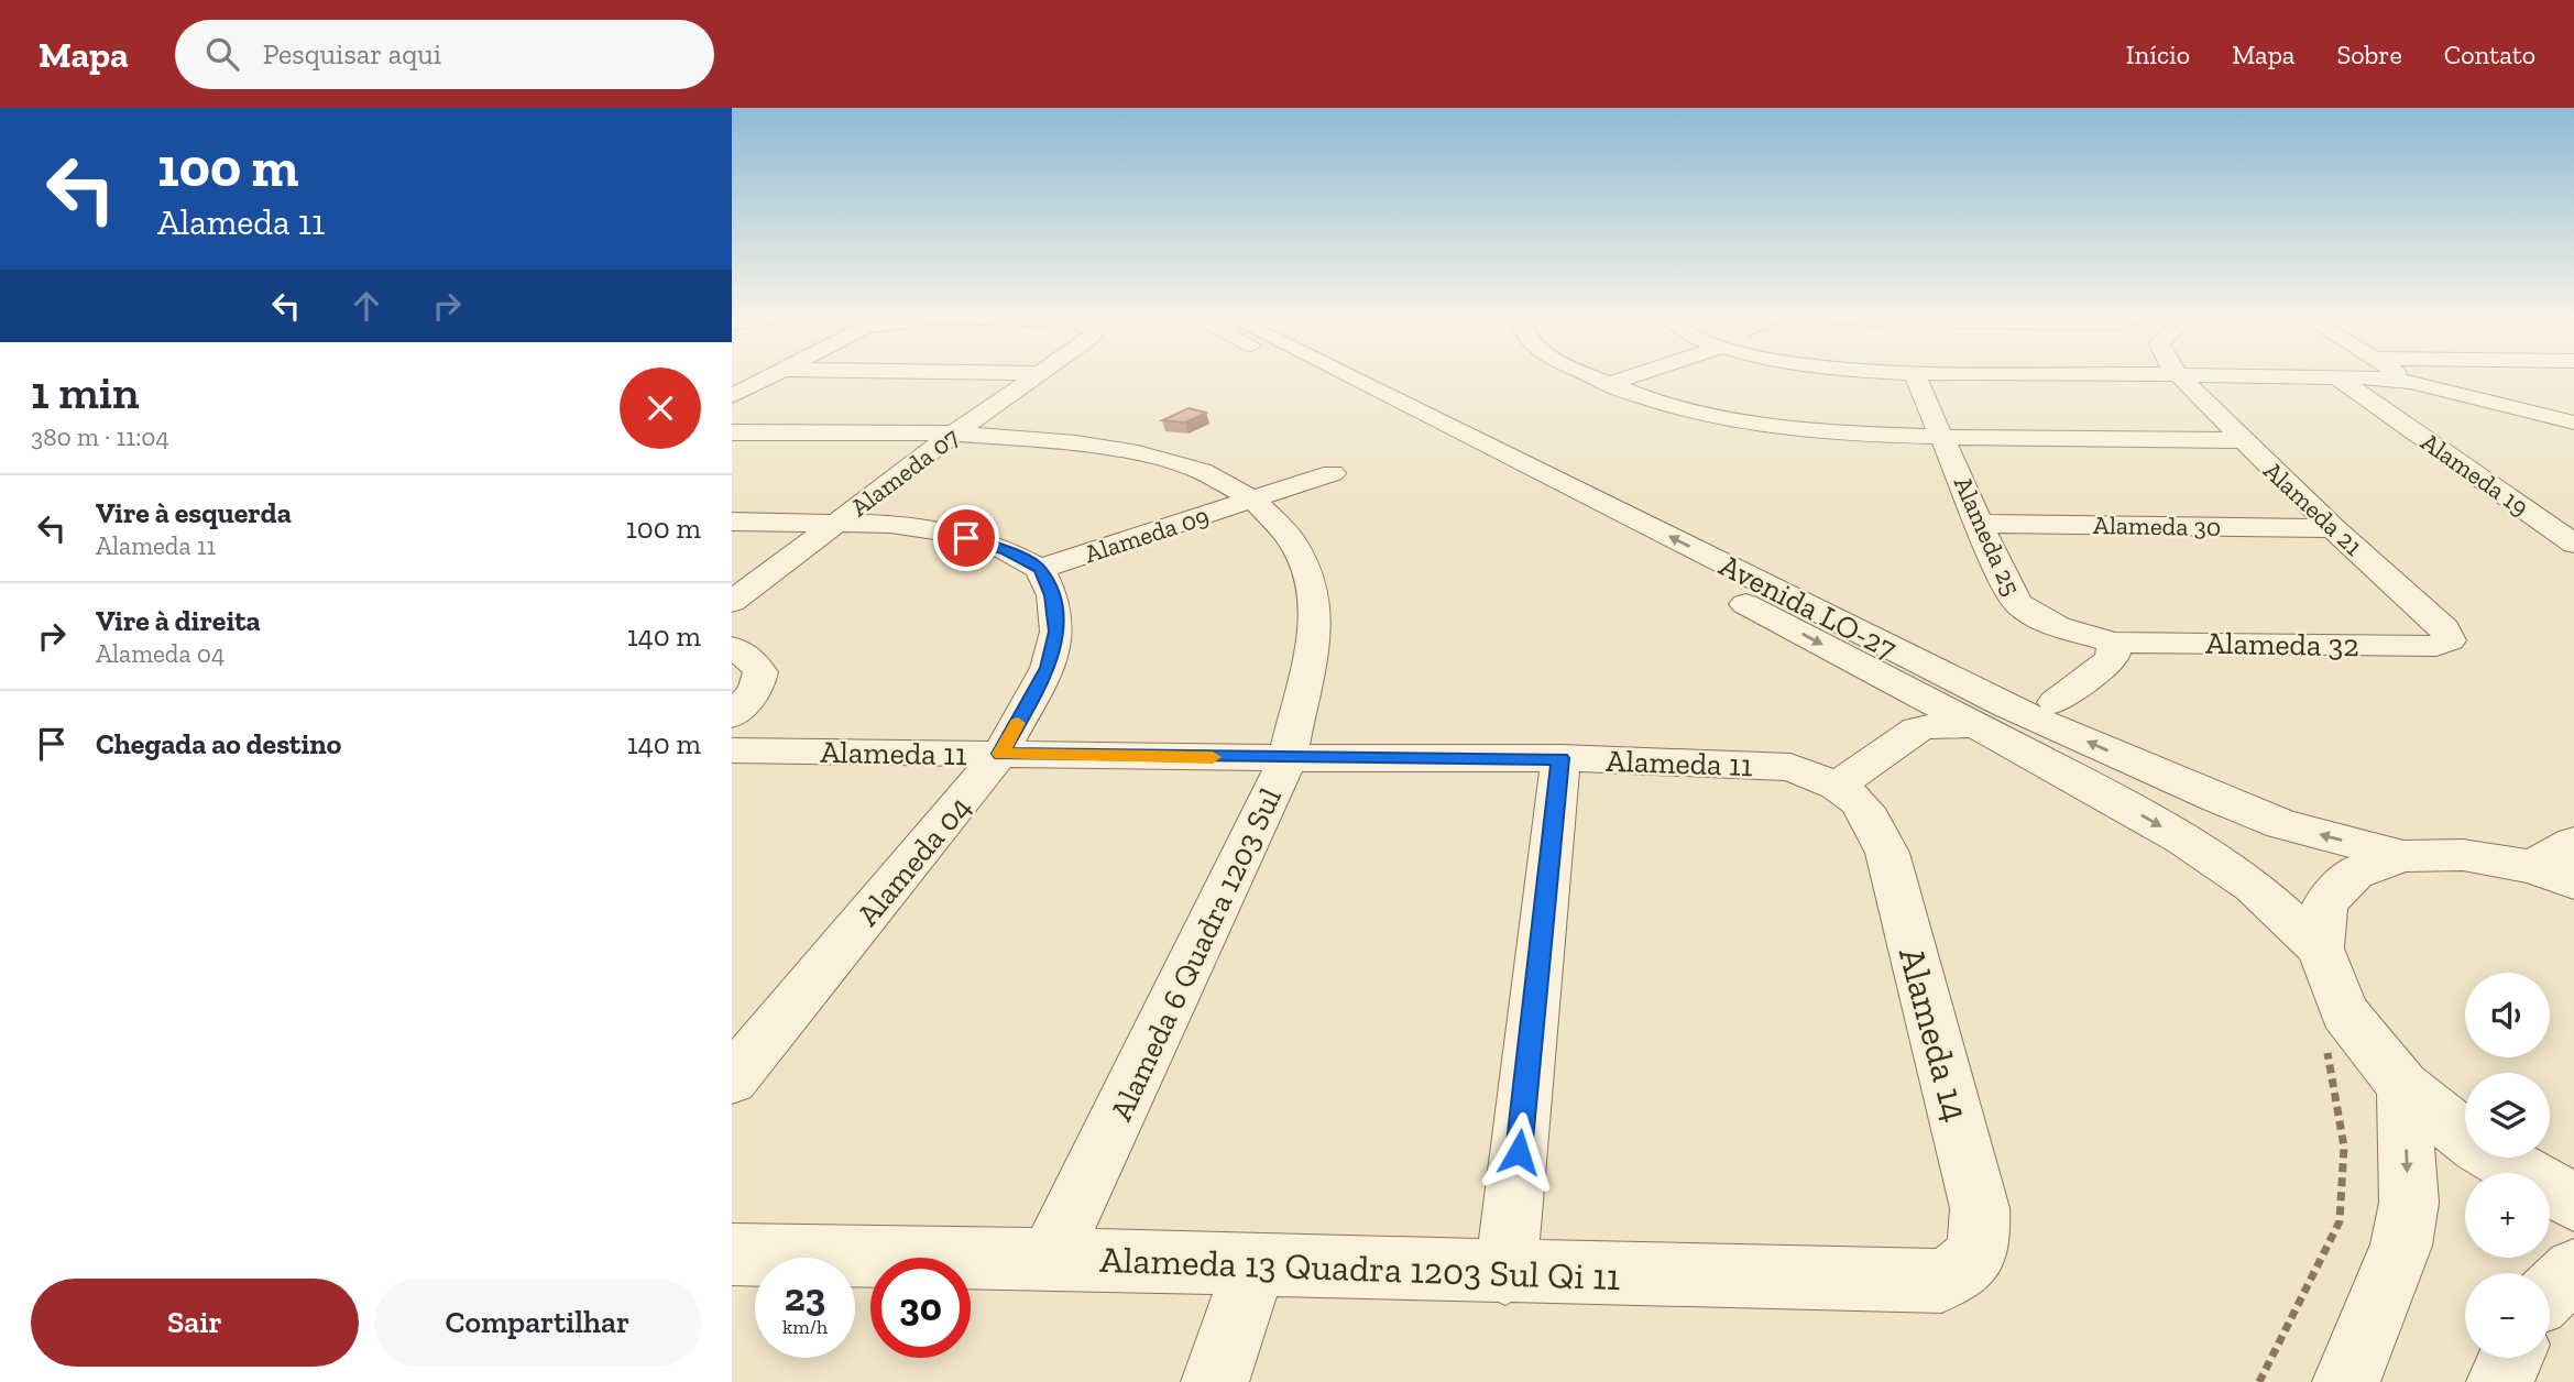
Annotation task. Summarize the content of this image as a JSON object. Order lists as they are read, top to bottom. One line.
{"streets":{"street":["Alameda 07","Alameda 19","Alameda 21","Alameda 30","Alameda 09","Alameda 25","Avenida LO-27","Alameda 32","Alameda 11","Alameda 04","Alameda 6 Quadra 1203 Sul","Alameda 14","Alameda 13 Quadra 1203 Sul Qi 11"]},"crossings":[["Alameda 07","Alameda 6 Quadra 1203 Sul"],["Alameda 21","Alameda 30"],["Alameda 21","Alameda 32"],["Alameda 30","Alameda 25"],["Alameda 09","Alameda 04"],["Alameda 09","Alameda 6 Quadra 1203 Sul"],["Alameda 25","Alameda 32"],["Alameda 11","Alameda 04"],["Alameda 11","Alameda 6 Quadra 1203 Sul"],["Alameda 11","Alameda 14"],["Alameda 6 Quadra 1203 Sul","Alameda 13 Quadra 1203 Sul Qi 11"],["Alameda 14","Alameda 13 Quadra 1203 Sul Qi 11"]],"page":{"header":"Mapa","search":"Pesquisar aqui","nav":["Início","Mapa","Sobre","Contato"],"turn":["100 m","Alameda 11"],"heading":["1 min","380 m · 11:04"],"list":[{"name":"Vire à esquerda","note":"Alameda 11","value":"100 m"},{"name":"Vire à direita","note":"Alameda 04","value":"140 m"},{"name":"Chegada ao destino","value":"140 m"}],"map_buttons":["+","−"],"speed":"23 km/h","limit":"30","buttons":["Sair","Compartilhar"]}}
